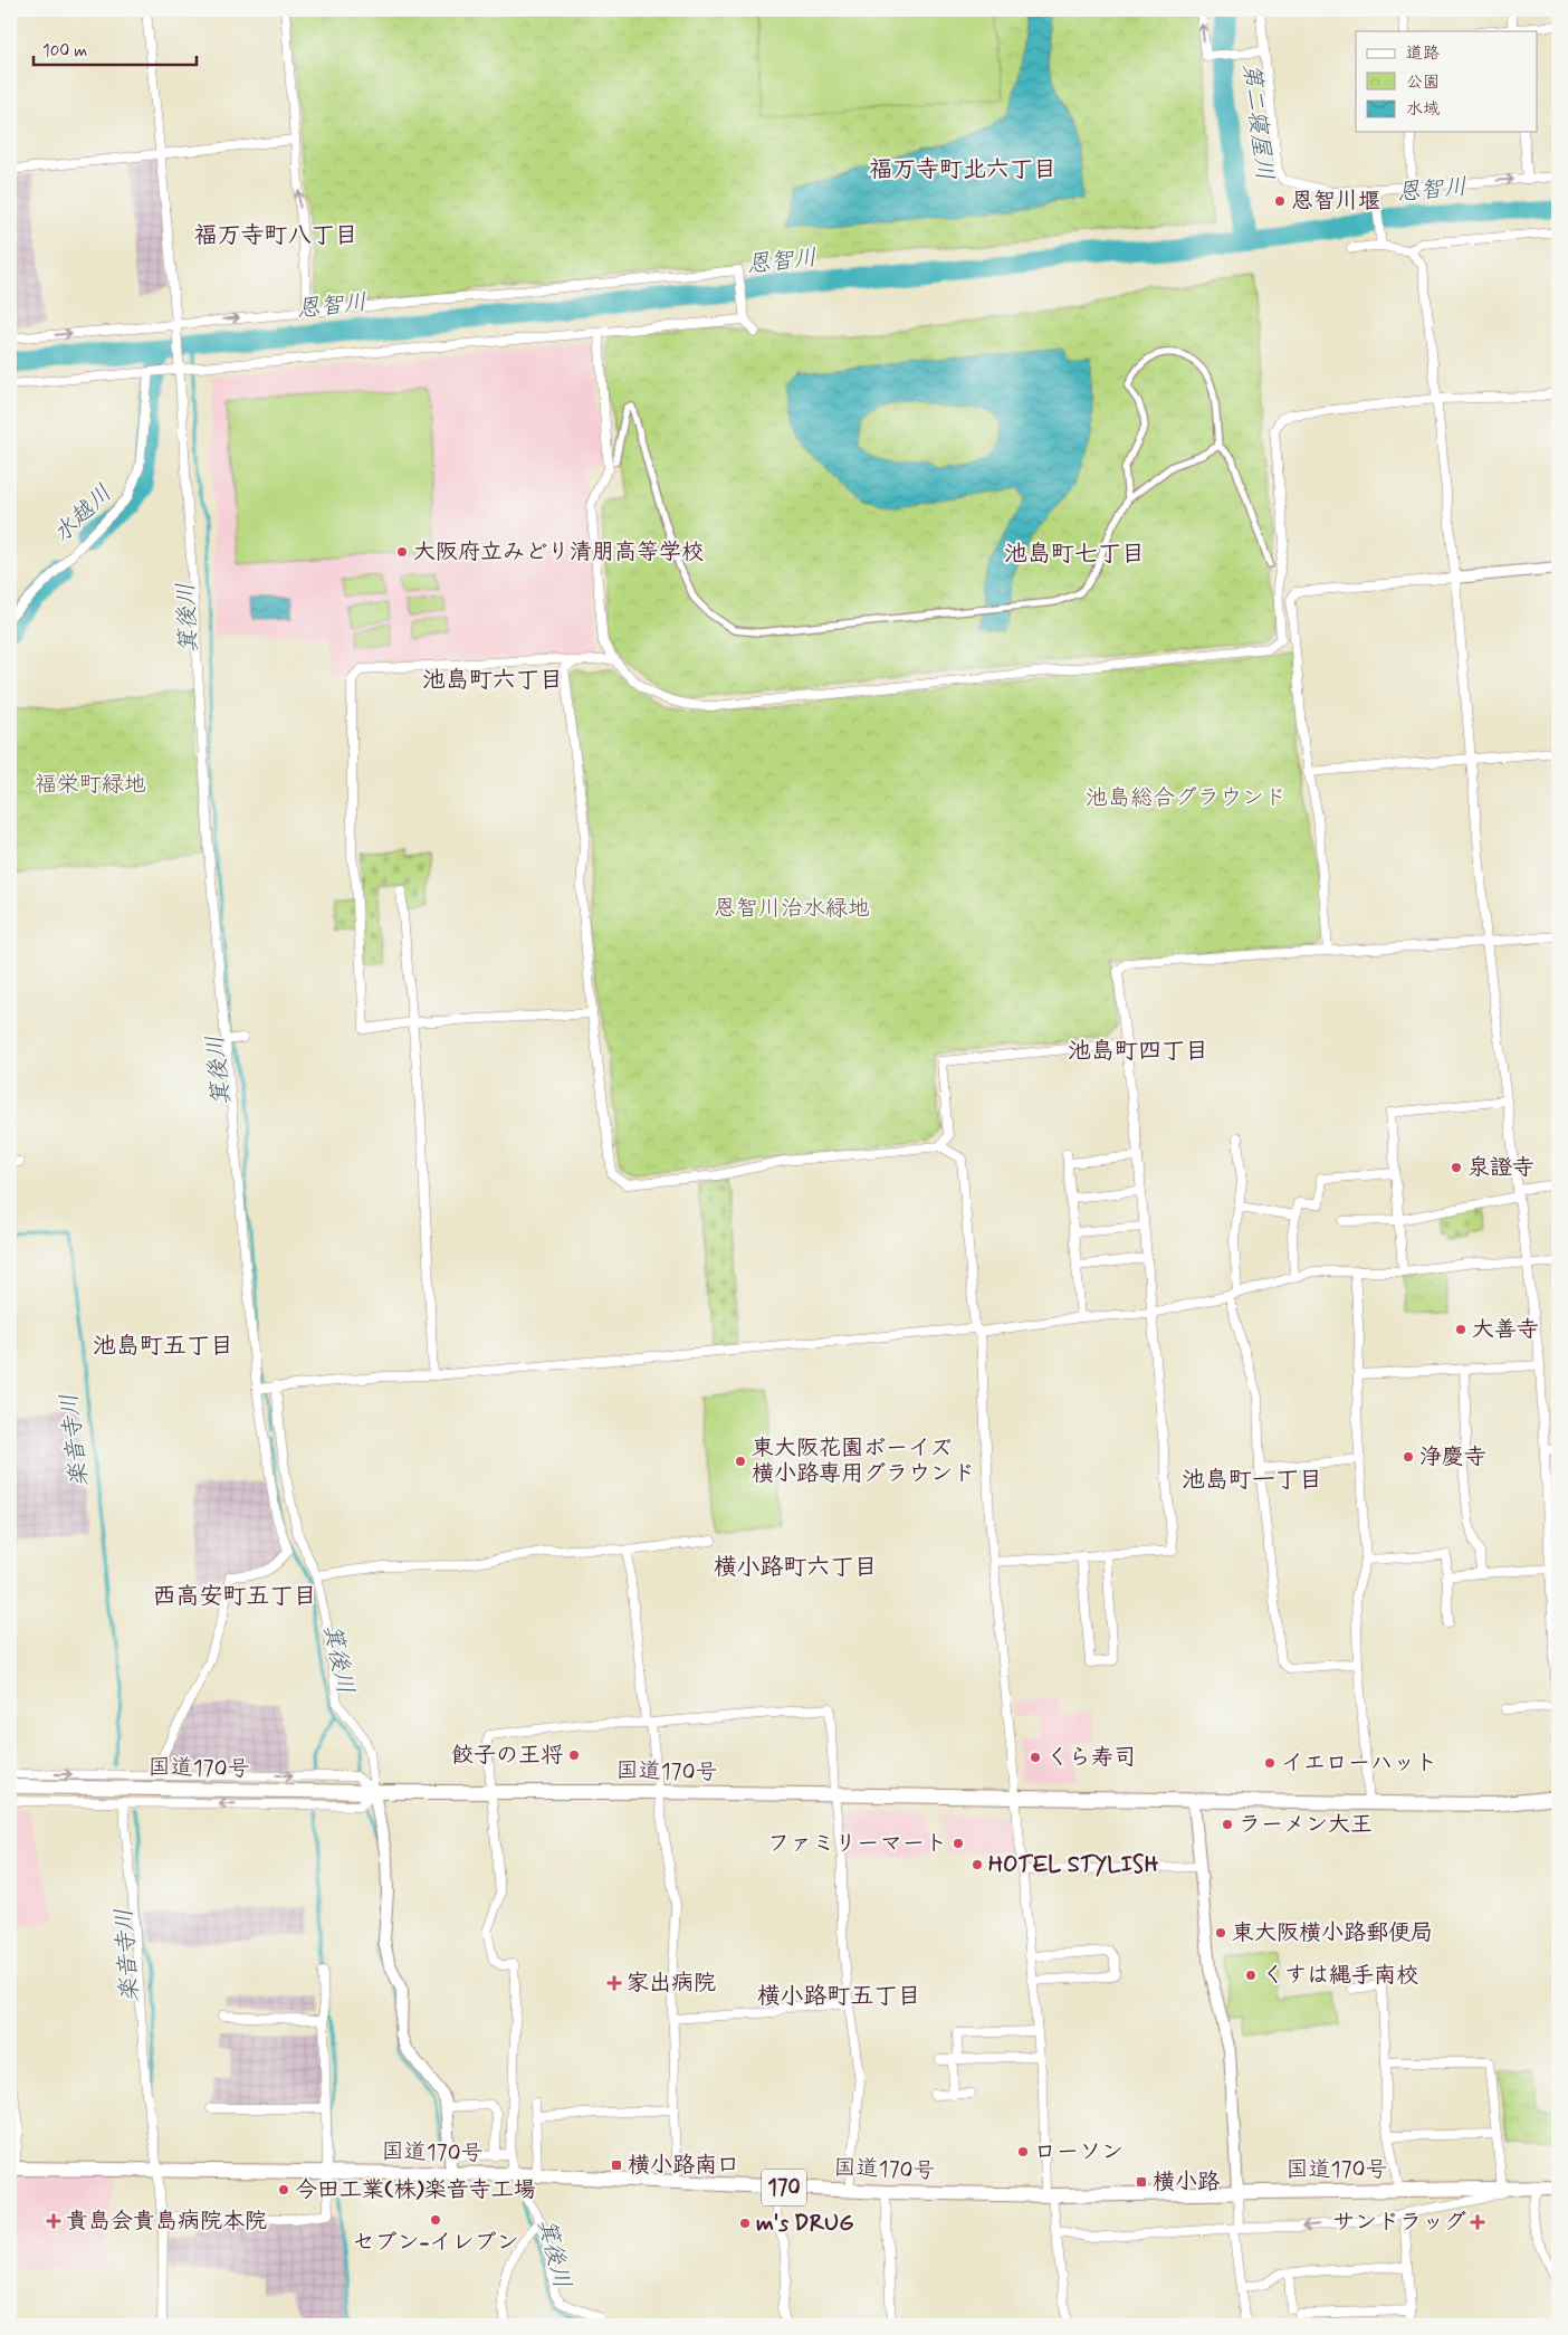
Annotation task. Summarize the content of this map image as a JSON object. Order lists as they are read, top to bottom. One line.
{"streets":{"highway":["国道170号","170"]},"districts":["福万寺町北六丁目","福万寺町八丁目","池島町七丁目","池島町六丁目","池島町四丁目","池島町五丁目","池島町一丁目","横小路町六丁目","西高安町五丁目","横小路町五丁目"],"water":["第二寝屋川","恩智川","水越川","箕後川","楽音寺川"],"parks":["福栄町緑地","池島総合グラウンド","恩智川治水緑地"],"places":{"other":["恩智川堰","大阪府立みどり清朋高等学校","泉證寺","大善寺","浄慶寺","東大阪花園ボーイズ 横小路専用グラウンド","餃子の王将","くら寿司","イエローハット","ラーメン大王","ファミリーマート","HOTEL STYLISH","東大阪横小路郵便局","くすは縄手南校","ローソン","今田工業(株)楽音寺工場","セブン-イレブン","m's DRUG"],"health":["家出病院","貴島会貴島病院本院","サンドラッグ"],"transit":["横小路南口","横小路"]},"legend":["道路","公園","水域"],"scale_bar":"100 m"}
